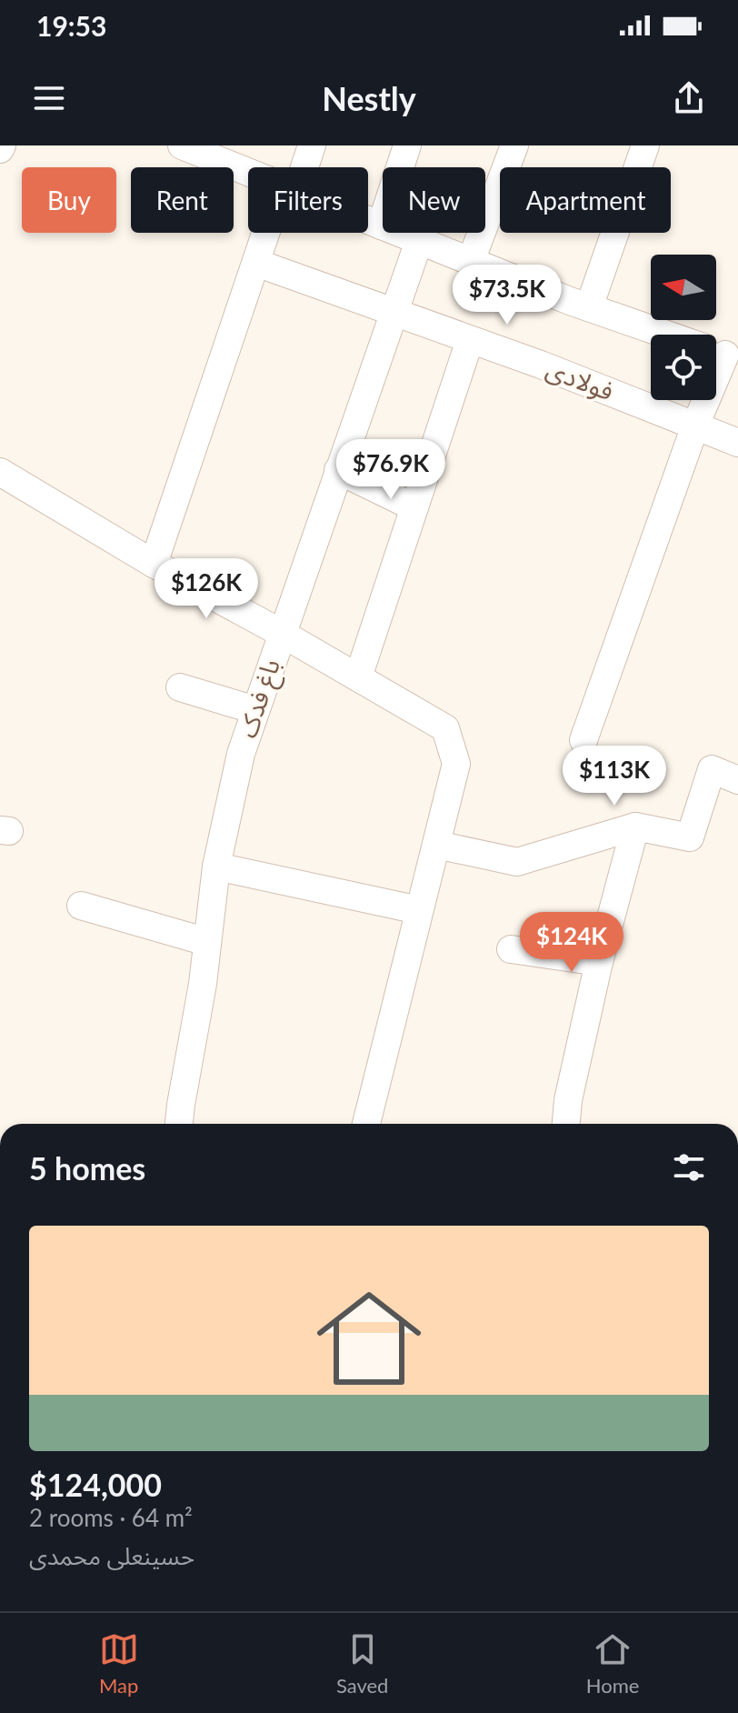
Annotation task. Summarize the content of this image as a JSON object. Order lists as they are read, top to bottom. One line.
{"streets":{"street":["فولادی","باغ فدک"]},"crossings":[["فولادی","باغ فدک"]],"north":"left","page":{"status":"19:53","header":"Nestly","chip":["Buy","Rent","Filters","New","Apartment"],"price":["$73.5K","$76.9K","$126K","$113K","$124K"],"heading":"5 homes","list":[{"name":"$124,000","note":"2 rooms · 64 m² · حسینعلی محمدی"}],"tabs":["Map","Saved","Home"]}}
